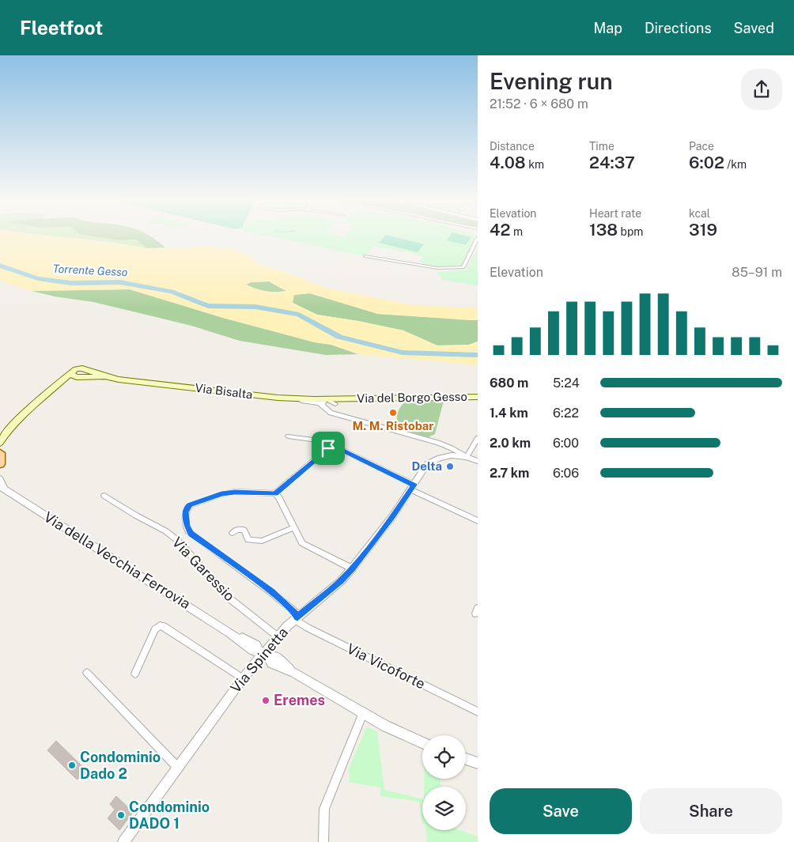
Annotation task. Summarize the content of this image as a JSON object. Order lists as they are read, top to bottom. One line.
{"streets":{"main road":["Via Bisalta","Via del Borgo Gesso"],"street":["Via della Vecchia Ferrovia","Via Garessio","Via Spinetta","Via Vicoforte"]},"crossings":[["Via Bisalta","Via del Borgo Gesso"],["Via Bisalta","Via Spinetta"],["Via della Vecchia Ferrovia","Via Spinetta"],["Via Garessio","Via Spinetta"],["Via Spinetta","Via Vicoforte"]],"water":["Torrente Gesso"],"places":["M. M. Ristobar","Delta","Eremes","Condominio Dado 2","Condominio DADO 1"],"page":{"header":"Fleetfoot","nav":["Map","Directions","Saved"],"heading":["Evening run","21:52 · 6 × 680 m"],"stats":[["Distance","4.08 km"],["Time","24:37"],["Pace","6:02 /km"],["Elevation","42 m"],["Heart rate","138 bpm"],["kcal","319"]],"chart":["Elevation","85–91 m"],"list":[{"name":"680 m","note":"5:24"},{"name":"1.4 km","note":"6:22"},{"name":"2.0 km","note":"6:00"},{"name":"2.7 km","note":"6:06"}],"buttons":["Save","Share"]}}
